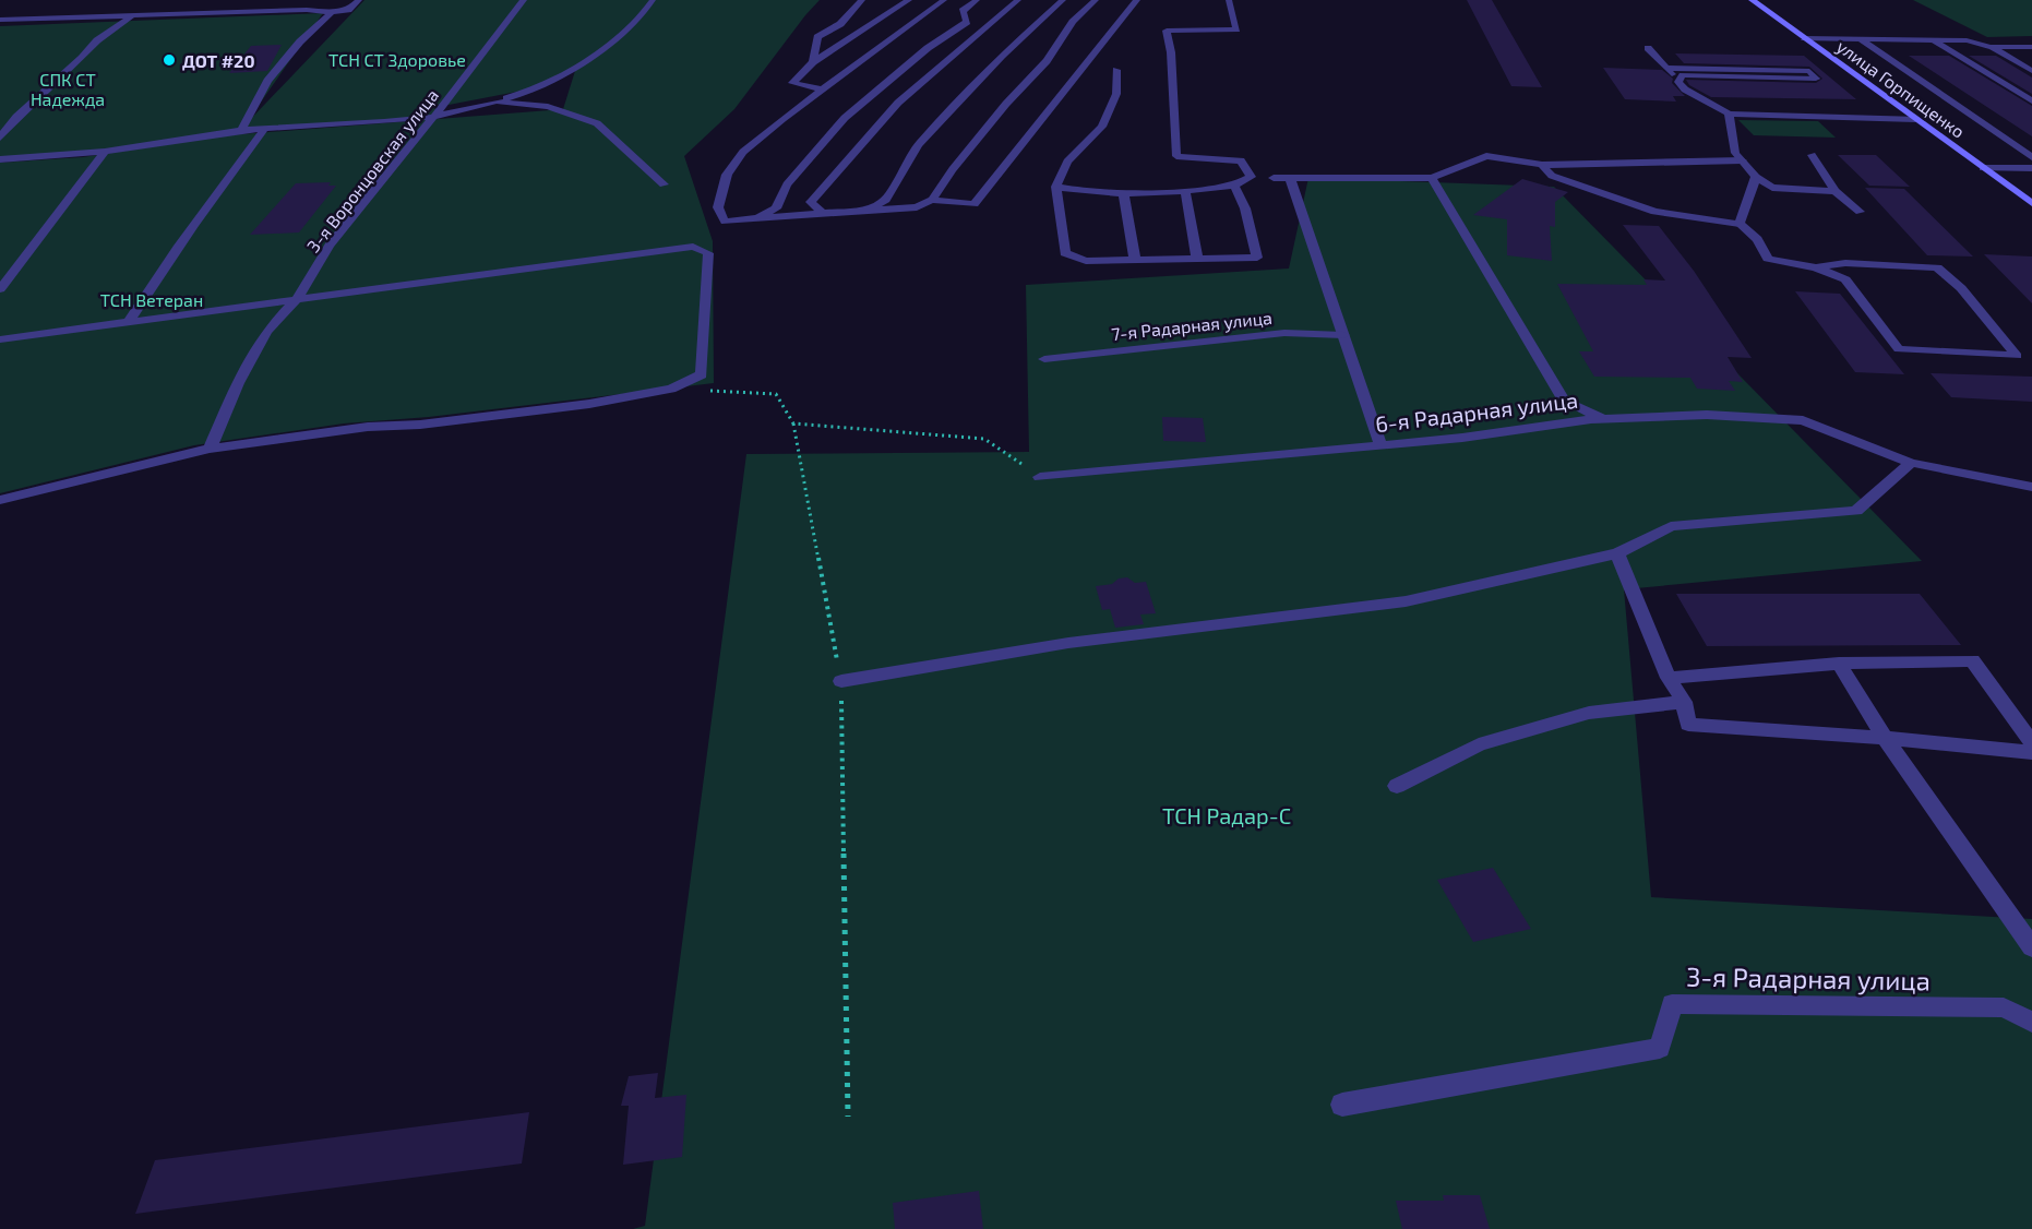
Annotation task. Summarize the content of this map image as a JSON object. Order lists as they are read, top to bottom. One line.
{"streets":{"main road":["улица Горпищенко"],"street":["3-я Воронцовская улица","7-я Радарная улица","6-я Радарная улица","3-я Радарная улица"]},"parks":["ТСН СТ Здоровье","СПК СТ Надежда","ТСН Ветеран","ТСН Радар-С"],"places":["ДОТ #20"]}
